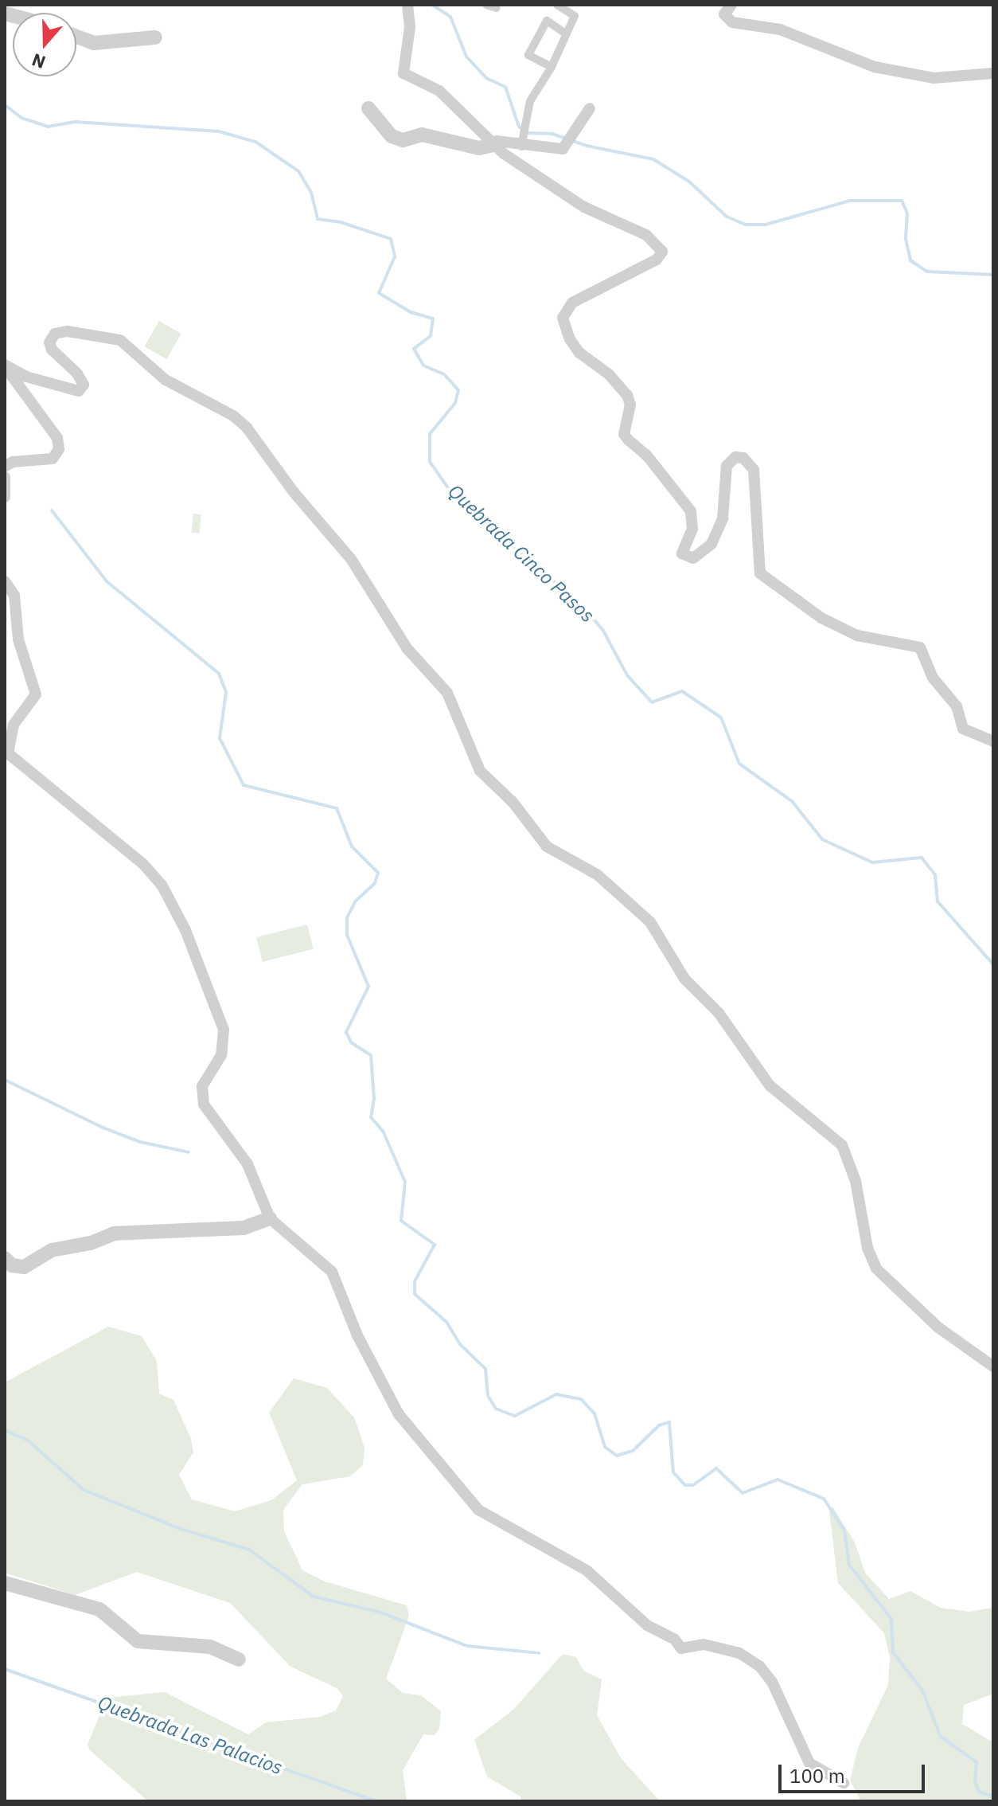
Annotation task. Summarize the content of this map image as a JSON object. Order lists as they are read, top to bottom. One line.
{"water":["Quebrada Cinco Pasos","Quebrada Las Palacios"],"scale_bar":"100 m","north":"bottom"}
